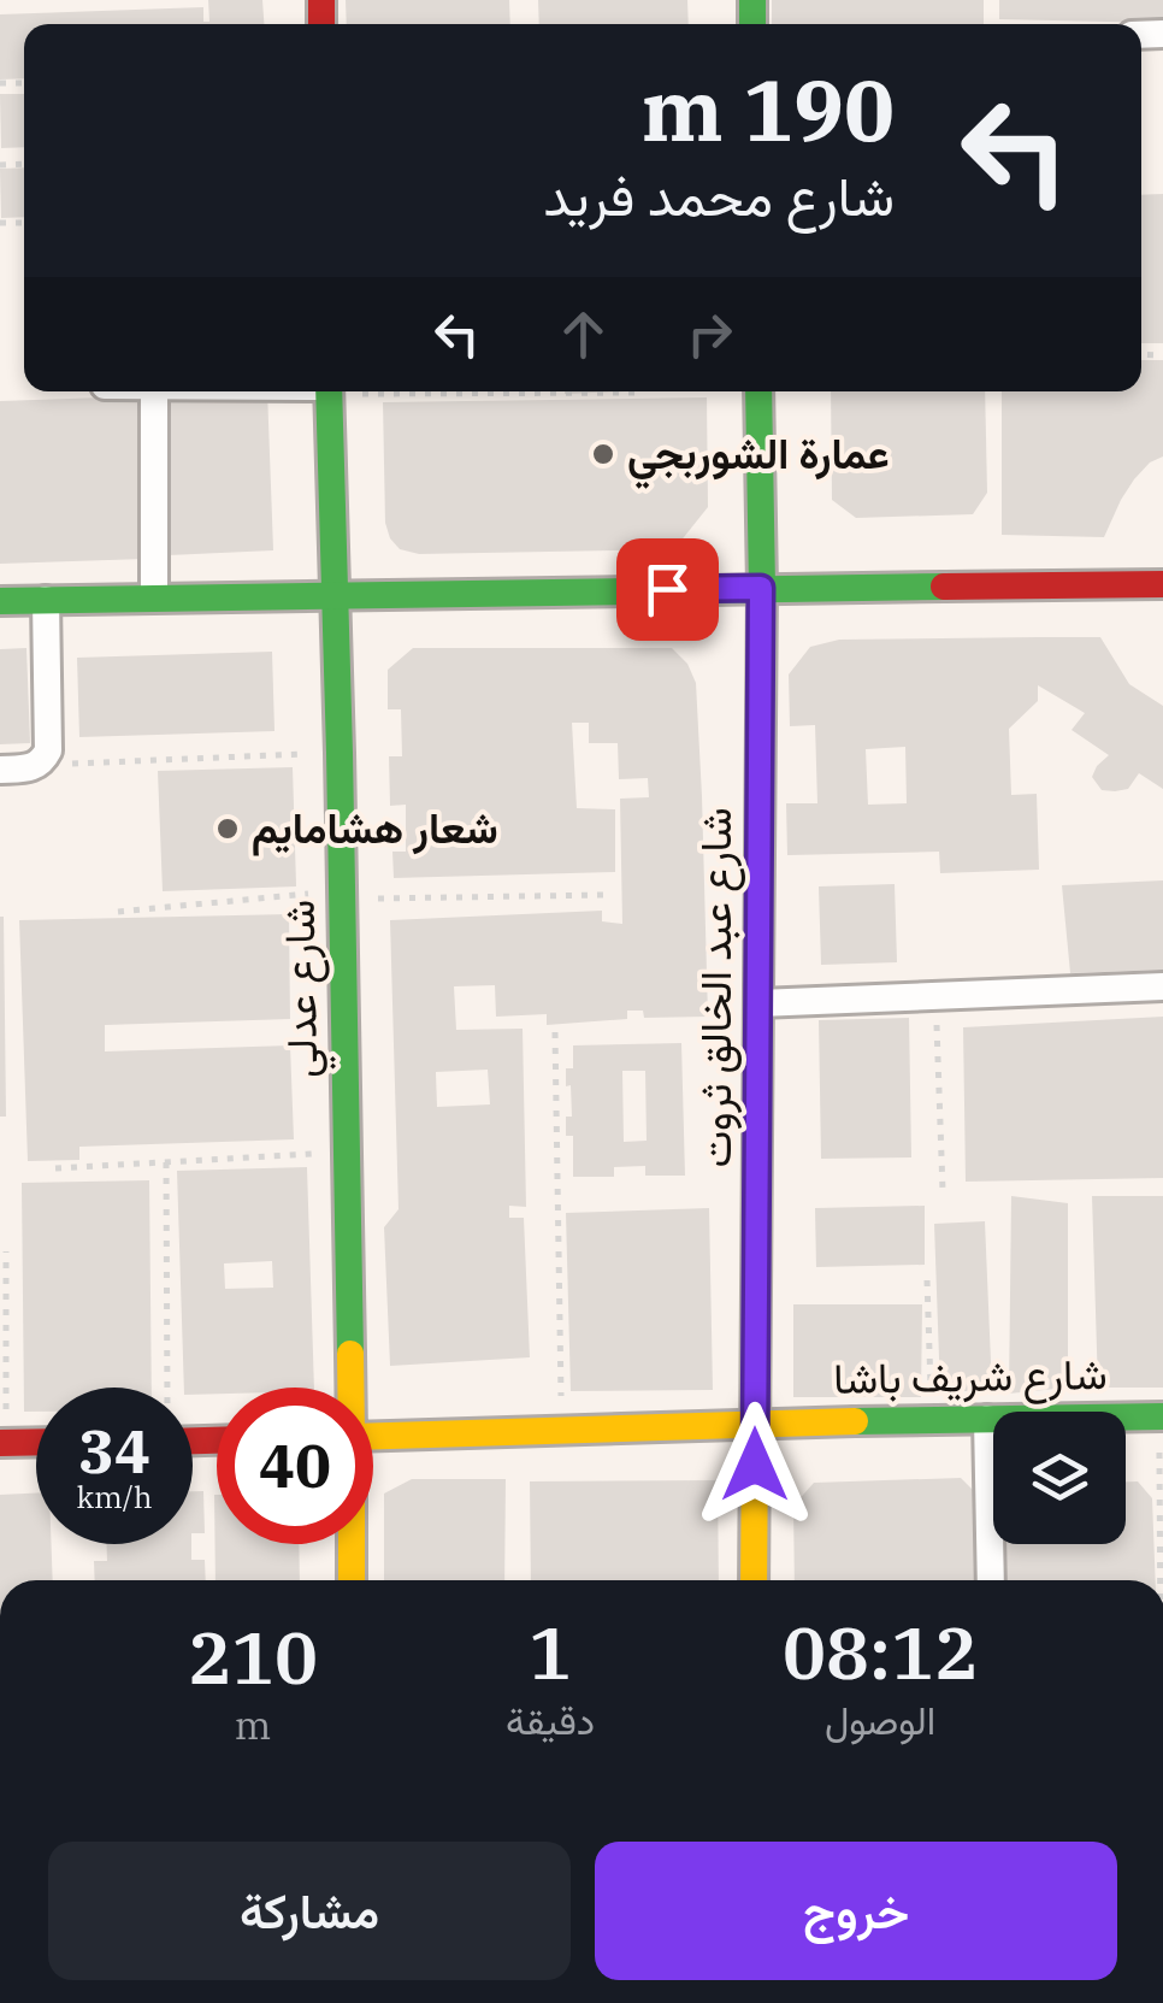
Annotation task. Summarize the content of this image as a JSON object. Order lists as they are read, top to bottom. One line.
{"streets":{"street":["شارع عبد الخالق ثروت","شارع عدلي","شارع شريف باشا"]},"crossings":[["شارع عبد الخالق ثروت","شارع شريف باشا"]],"places":["عمارة الشوربجي","شعار هشامايم"],"page":{"turn":["190 m","شارع محمد فريد"],"speed":"34 km/h","limit":"40","eta":["08:12","الوصول","1","دقيقة","210","m"],"buttons":["خروج","مشاركة"]}}
